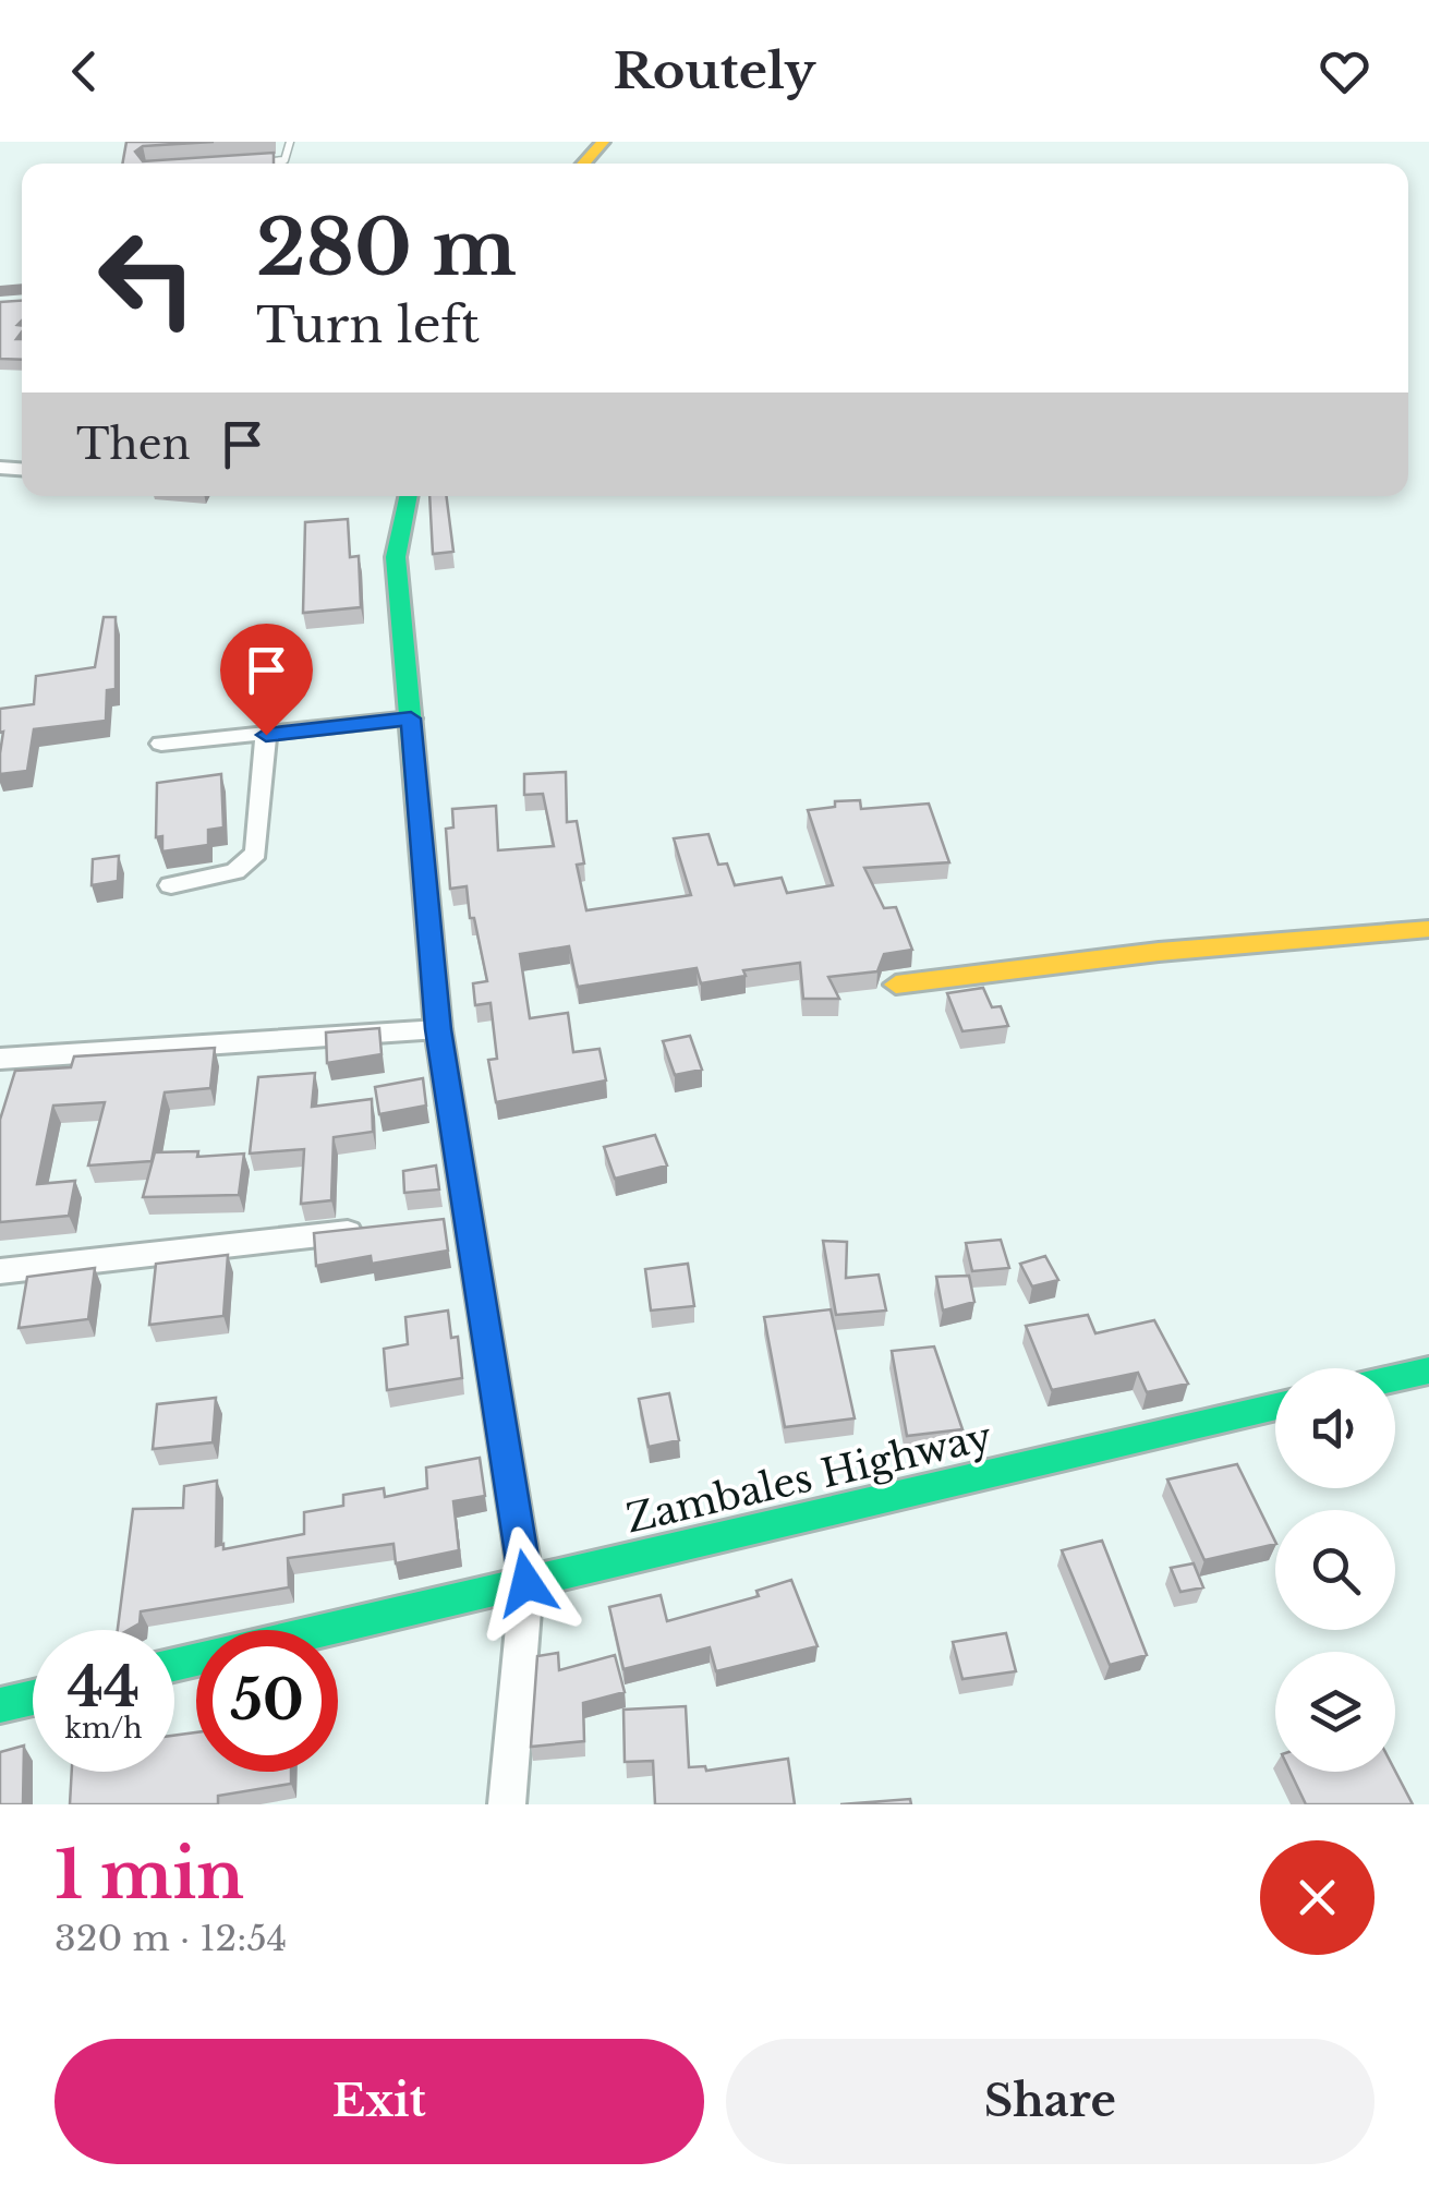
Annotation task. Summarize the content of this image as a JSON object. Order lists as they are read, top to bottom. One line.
{"streets":{"main road":["Zambales Highway"]},"page":{"header":"Routely","turn":["280 m","Turn left"],"then":"Then","speed":"44 km/h","limit":"50","heading":["1 min","320 m · 12:54"],"buttons":["Exit","Share"]}}
